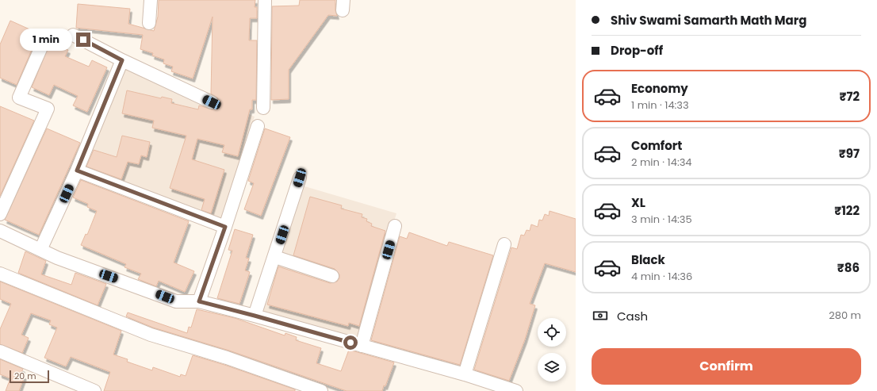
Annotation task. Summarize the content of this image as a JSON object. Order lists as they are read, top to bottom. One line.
{"scale_bar":"20 m","page":{"banner":["Shiv Swami Samarth Math Marg","Drop-off"],"bubble":"1 min","list":[{"name":"Economy","note":"1 min · 14:33","value":"₹72"},{"name":"Comfort","note":"2 min · 14:34","value":"₹97"},{"name":"XL","note":"3 min · 14:35","value":"₹122"},{"name":"Black","note":"4 min · 14:36","value":"₹86"}],"pay":["Cash","280 m"],"buttons":"Confirm","scale":"20 m"}}
